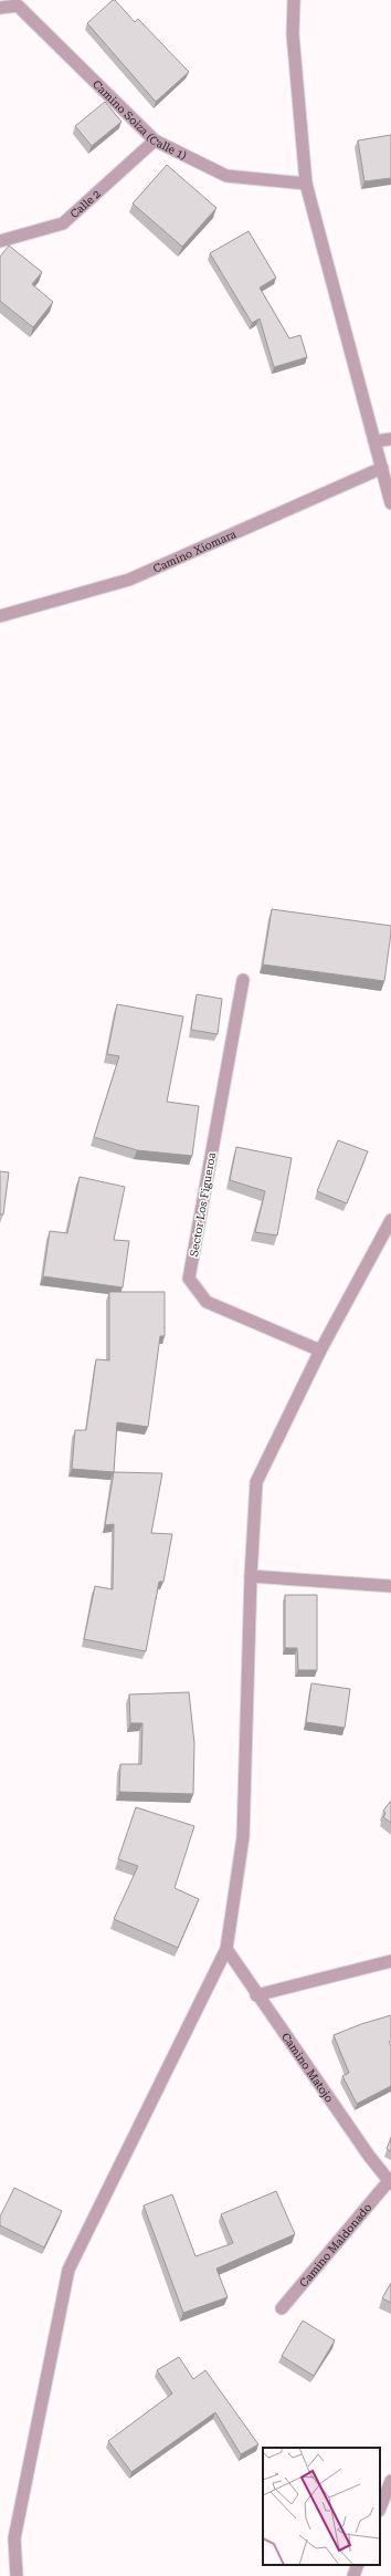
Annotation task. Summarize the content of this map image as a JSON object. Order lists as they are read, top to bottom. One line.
{"streets":{"street":["Camino Soiza (Calle 1)","Calle 2","Camino Xiomara","Sector Los Figueroa","Camino Matojo","Camino Maldonado"]},"crossings":[["Camino Soiza (Calle 1)","Calle 2"],["Camino Matojo","Camino Maldonado"]]}
